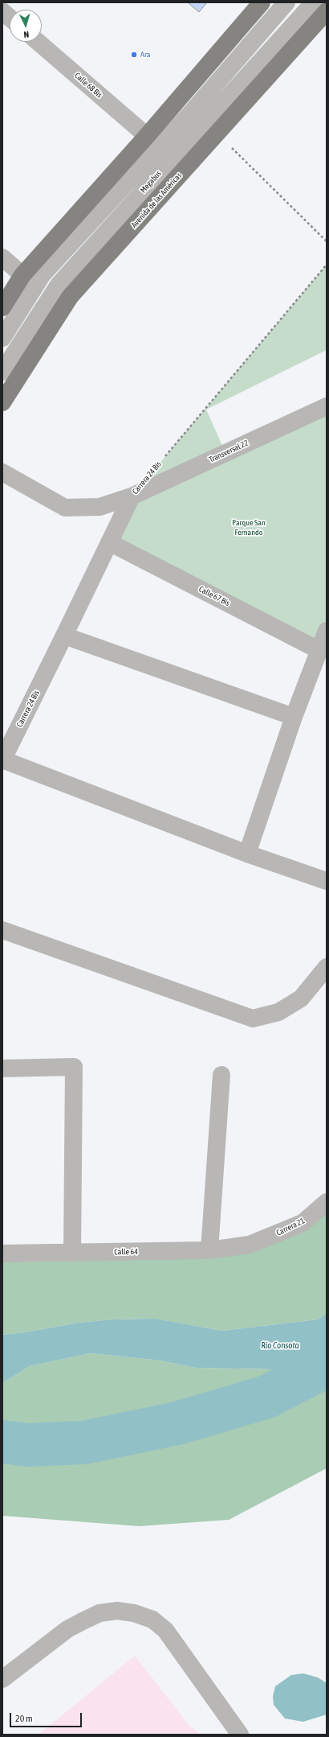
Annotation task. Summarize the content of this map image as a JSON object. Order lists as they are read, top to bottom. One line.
{"streets":{"main road":["Avenida de las Américas"],"street":["Calle 68 Bis","Megabus","Transversal 22","Carrera 24 Bis","Calle 67 Bis","Carrera 21","Calle 64"]},"crossings":[["Transversal 22","Carrera 24 Bis"],["Carrera 24 Bis","Calle 67 Bis"],["Carrera 21","Calle 64"]],"water":["Rio Consota"],"parks":["Parque San Fernando"],"places":["Ara"],"scale_bar":"20 m","north":"bottom"}
